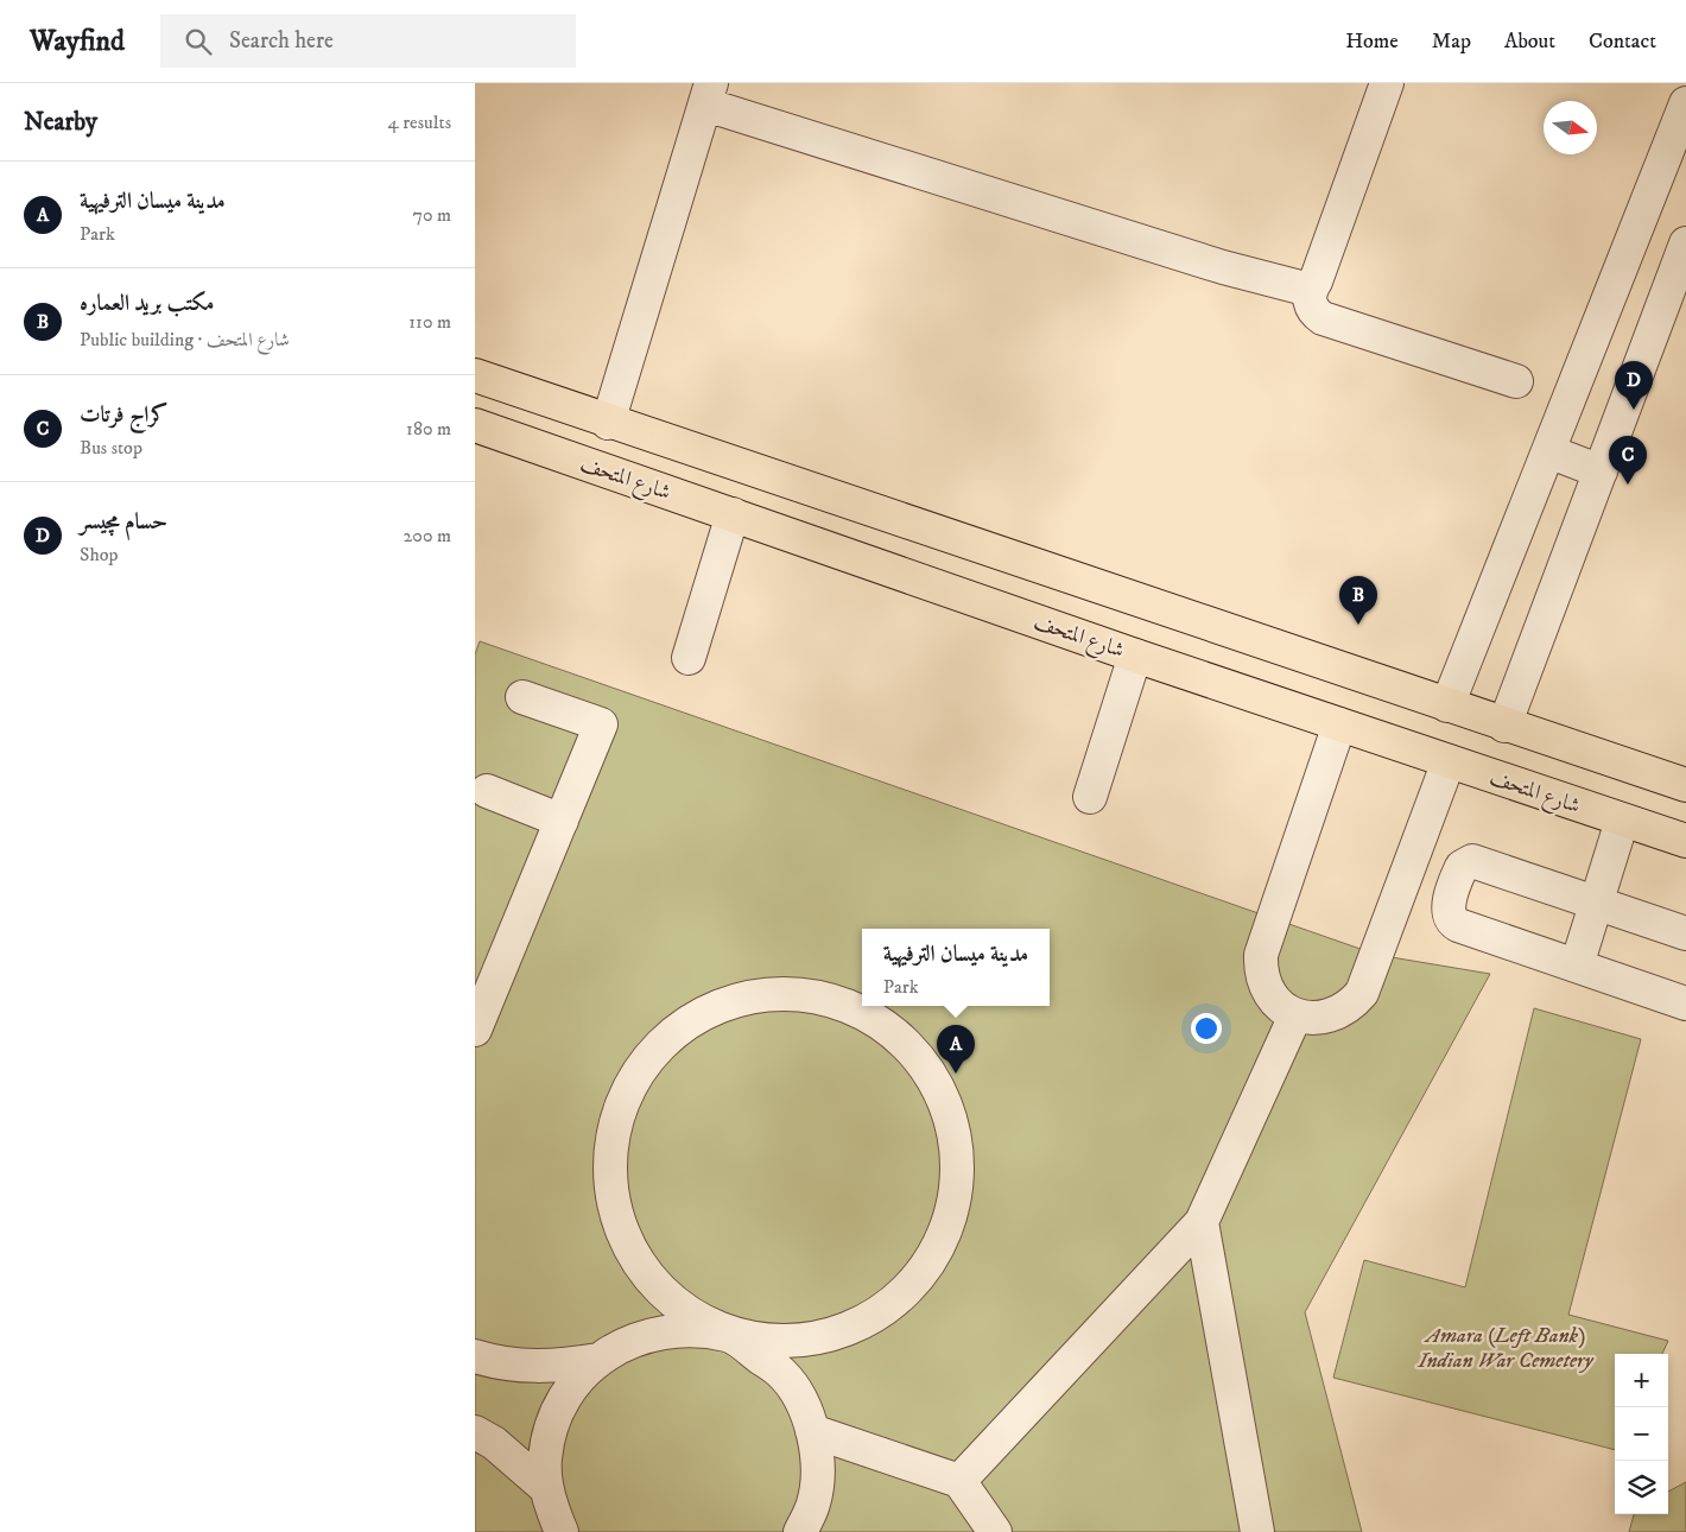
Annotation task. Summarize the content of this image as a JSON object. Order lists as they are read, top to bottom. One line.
{"streets":{"main road":["شارع المتحف"]},"parks":["Amara (Left Bank) Indian War Cemetery"],"north":"right","page":{"header":"Wayfind","search":"Search here","nav":["Home","Map","About","Contact"],"heading":["Nearby","4 results"],"list":[{"mark":"A","name":"مدينة ميسان الترفيهية","note":"Park","value":"70 m"},{"mark":"B","name":"مكتب بريد العماره","note":"Public building · شارع المتحف","value":"110 m"},{"mark":"C","name":"كراج فرتات","note":"Bus stop","value":"180 m"},{"mark":"D","name":"حسام مچيسر","note":"Shop","value":"200 m"}],"pins":["D","C","B","A"],"popup":["مدينة ميسان الترفيهية","Park"],"map_buttons":["+","−"]}}
